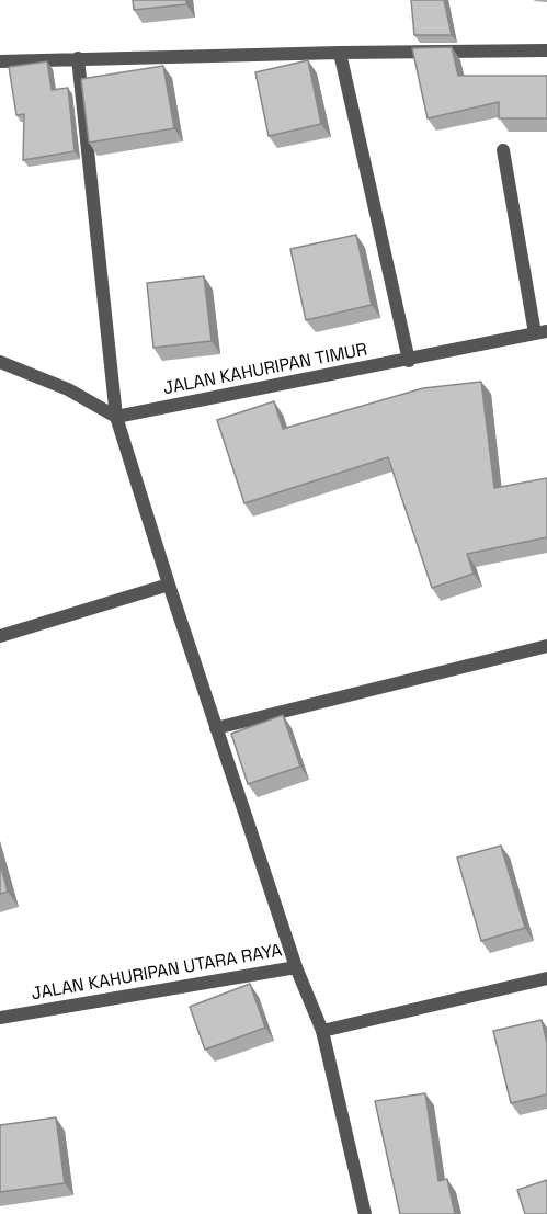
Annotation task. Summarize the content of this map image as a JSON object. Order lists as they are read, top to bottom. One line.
{"streets":{"street":["JALAN KAHURIPAN TIMUR","JALAN KAHURIPAN UTARA RAYA"]}}
